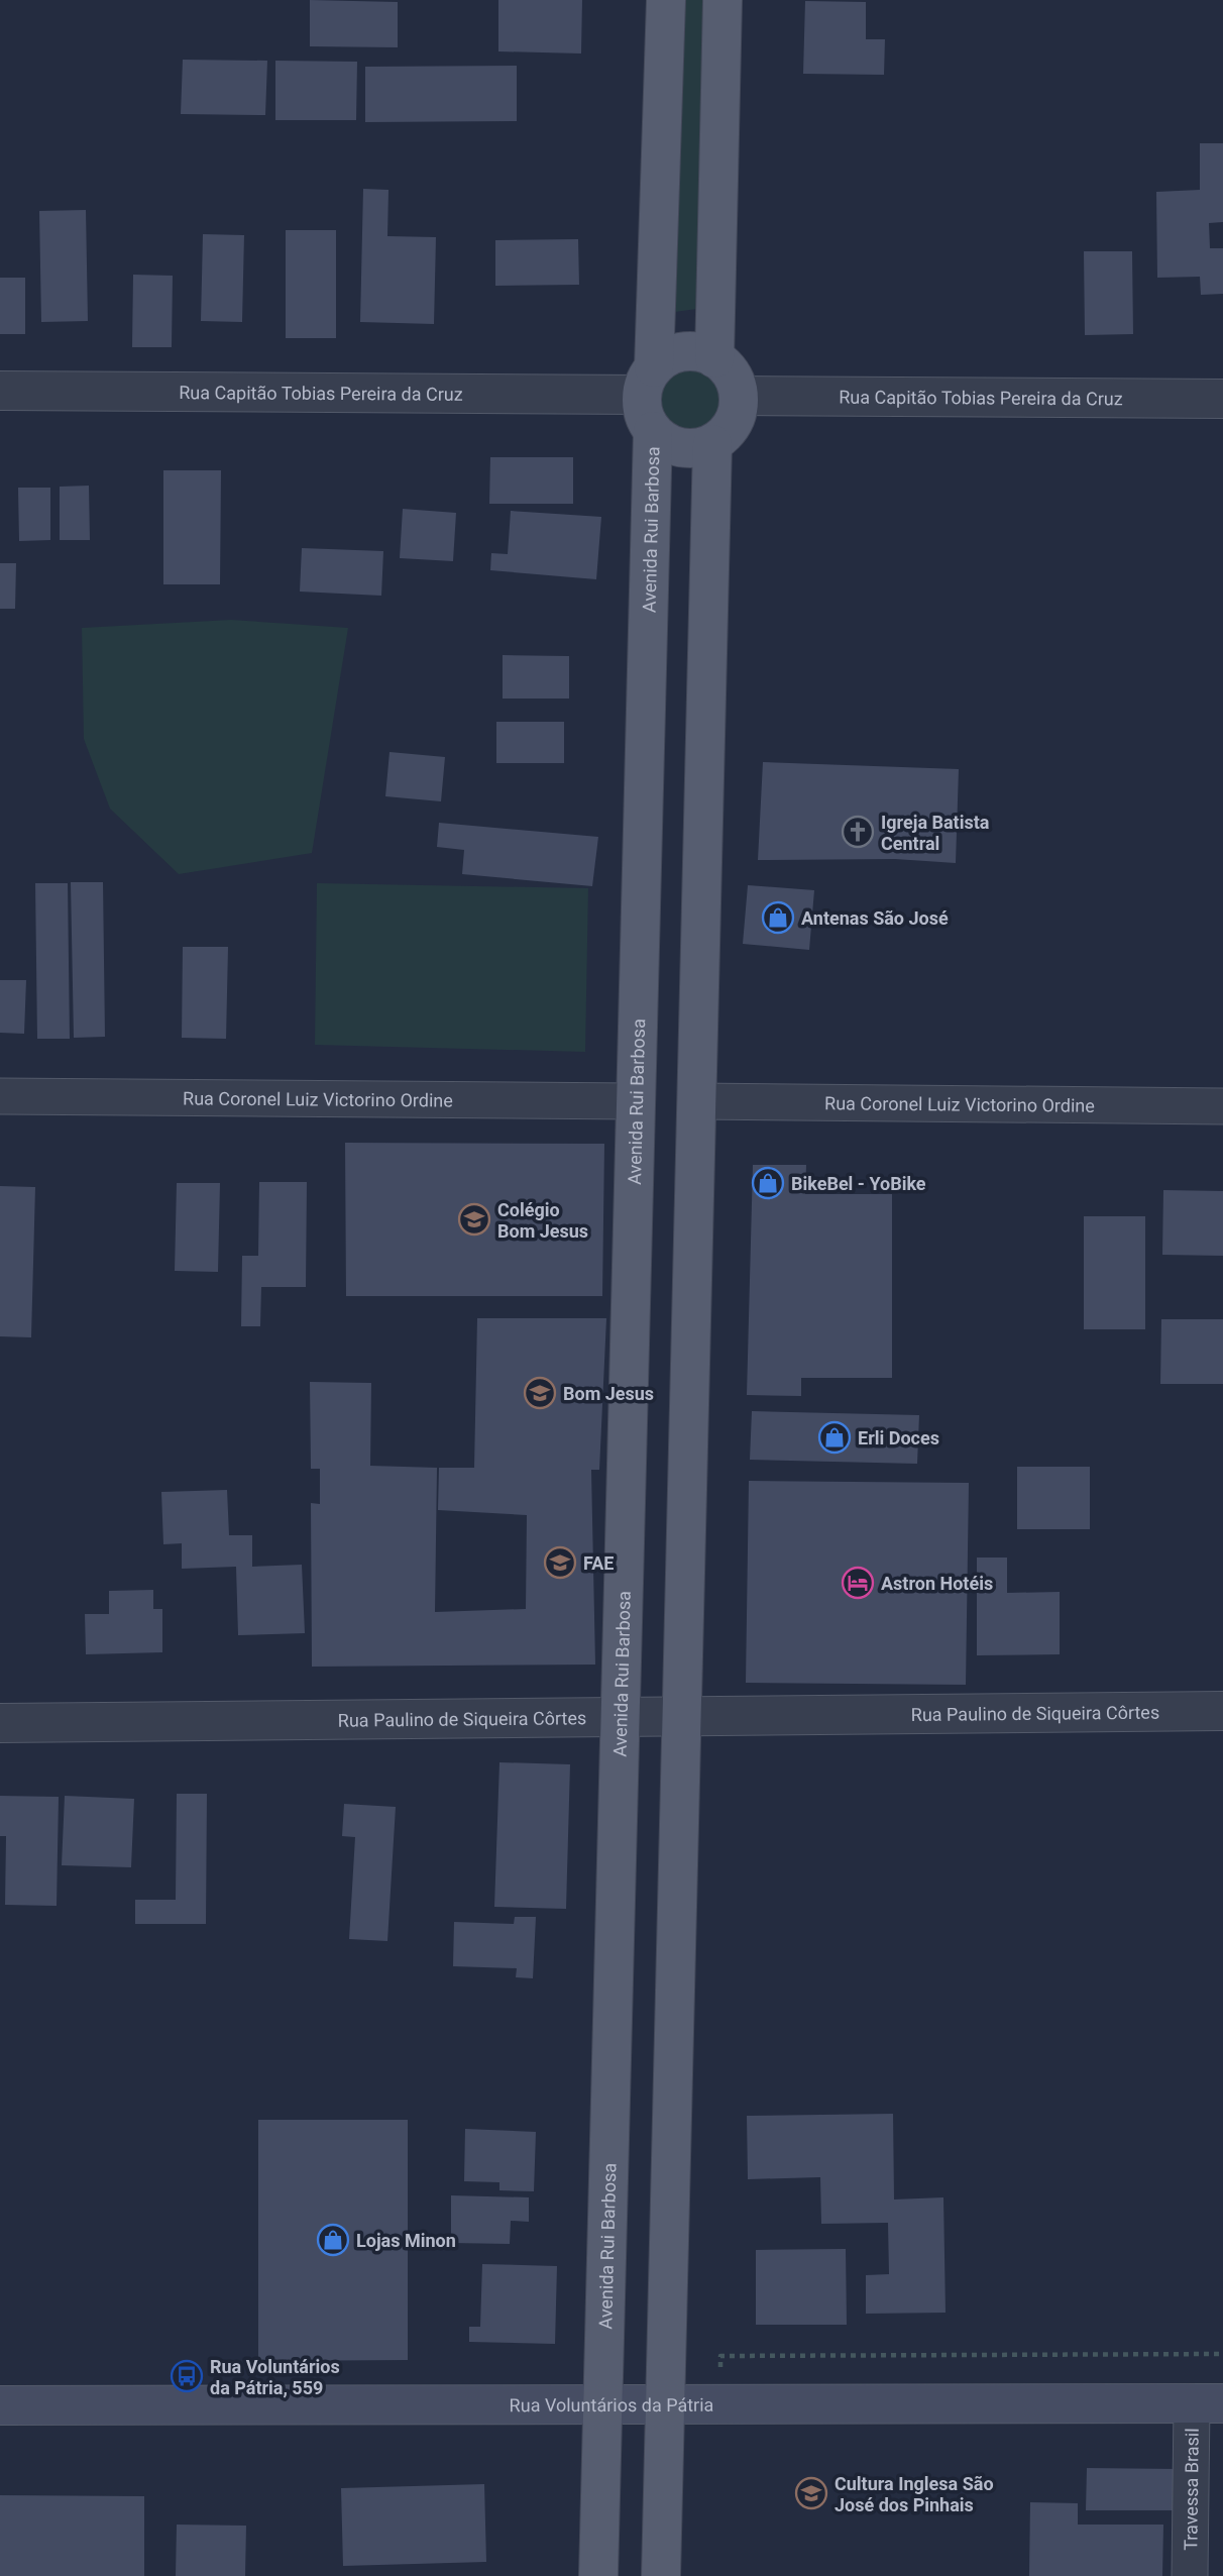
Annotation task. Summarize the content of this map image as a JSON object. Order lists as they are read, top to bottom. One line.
{"streets":{"main road":["Avenida Rui Barbosa","Rua Voluntários da Pátria"],"street":["Rua Capitão Tobias Pereira da Cruz","Rua Coronel Luiz Victorino Ordine","Rua Paulino de Siqueira Côrtes","Travessa Brasil"]},"crossings":[["Rua Capitão Tobias Pereira da Cruz","Avenida Rui Barbosa"],["Avenida Rui Barbosa","Rua Coronel Luiz Victorino Ordine"],["Avenida Rui Barbosa","Rua Paulino de Siqueira Côrtes"],["Avenida Rui Barbosa","Rua Voluntários da Pátria"],["Rua Voluntários da Pátria","Travessa Brasil"]],"places":{"church":["Igreja Batista Central"],"shop":["Antenas São José","BikeBel - YoBike","Erli Doces","Lojas Minon"],"school or university":["Colégio Bom Jesus","Bom Jesus","FAE","Cultura Inglesa São José dos Pinhais"],"hotel":["Astron Hotéis"],"bus stop":["Rua Voluntários da Pátria, 559"]}}
